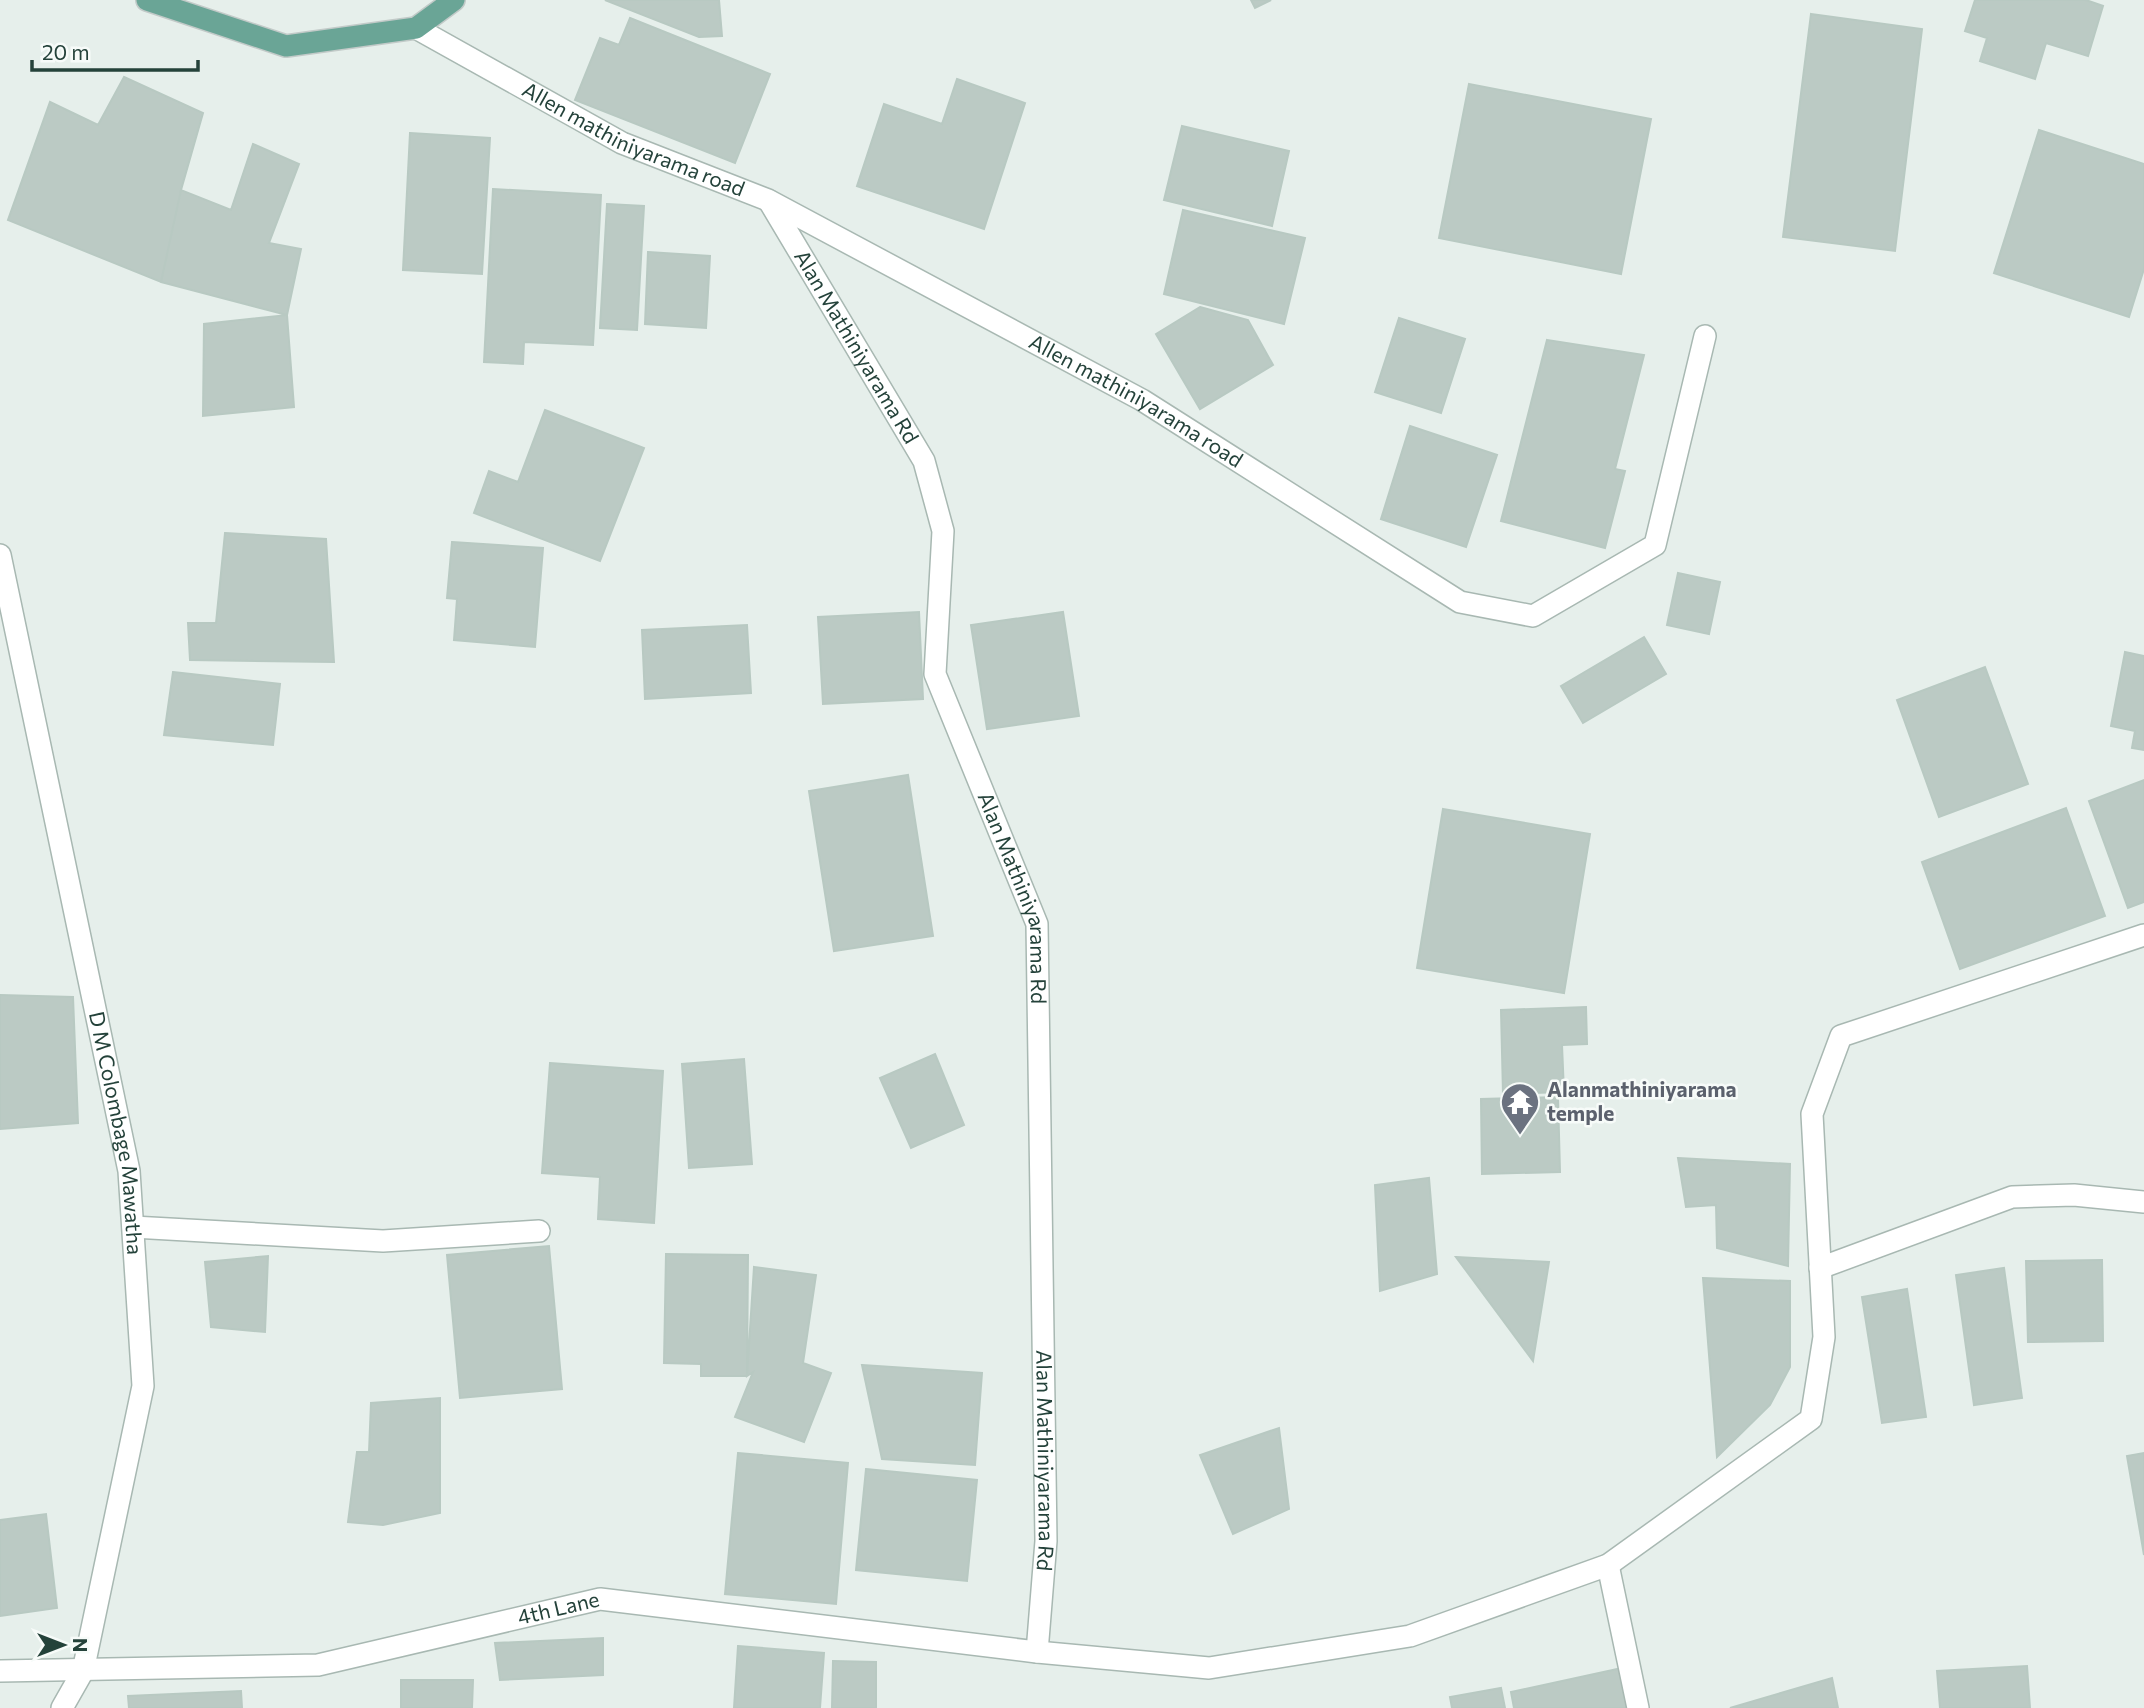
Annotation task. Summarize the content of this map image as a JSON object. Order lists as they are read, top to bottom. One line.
{"streets":{"street":["Allen mathiniyarama road","Alan Mathiniyarama Rd","D M Colombage Mawatha","4th Lane"]},"crossings":[["Allen mathiniyarama road","Alan Mathiniyarama Rd"],["Alan Mathiniyarama Rd","4th Lane"],["D M Colombage Mawatha","4th Lane"]],"places":{"temple":["Alanmathiniyarama temple"]},"scale_bar":"20 m","north":"right"}
